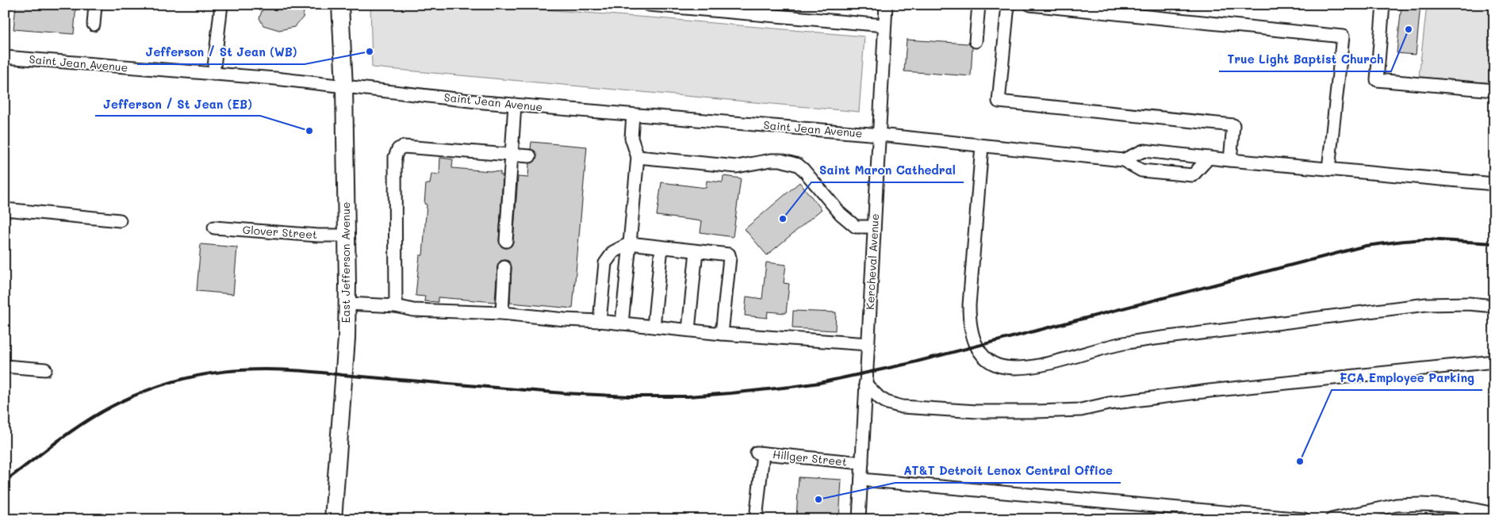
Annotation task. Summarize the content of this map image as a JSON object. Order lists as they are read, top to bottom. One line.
{"streets":{"main road":["East Jefferson Avenue"],"street":["Saint Jean Avenue","Glover Street","Kercheval Avenue","Hillger Street"]},"crossings":[["Saint Jean Avenue","Kercheval Avenue"],["Saint Jean Avenue","East Jefferson Avenue"],["Glover Street","East Jefferson Avenue"],["Kercheval Avenue","Hillger Street"]],"places":["True Light Baptist Church","Jefferson / St Jean (WB)","Jefferson / St Jean (EB)","Saint Maron Cathedral","FCA Employee Parking","AT&T Detroit Lenox Central Office"]}
